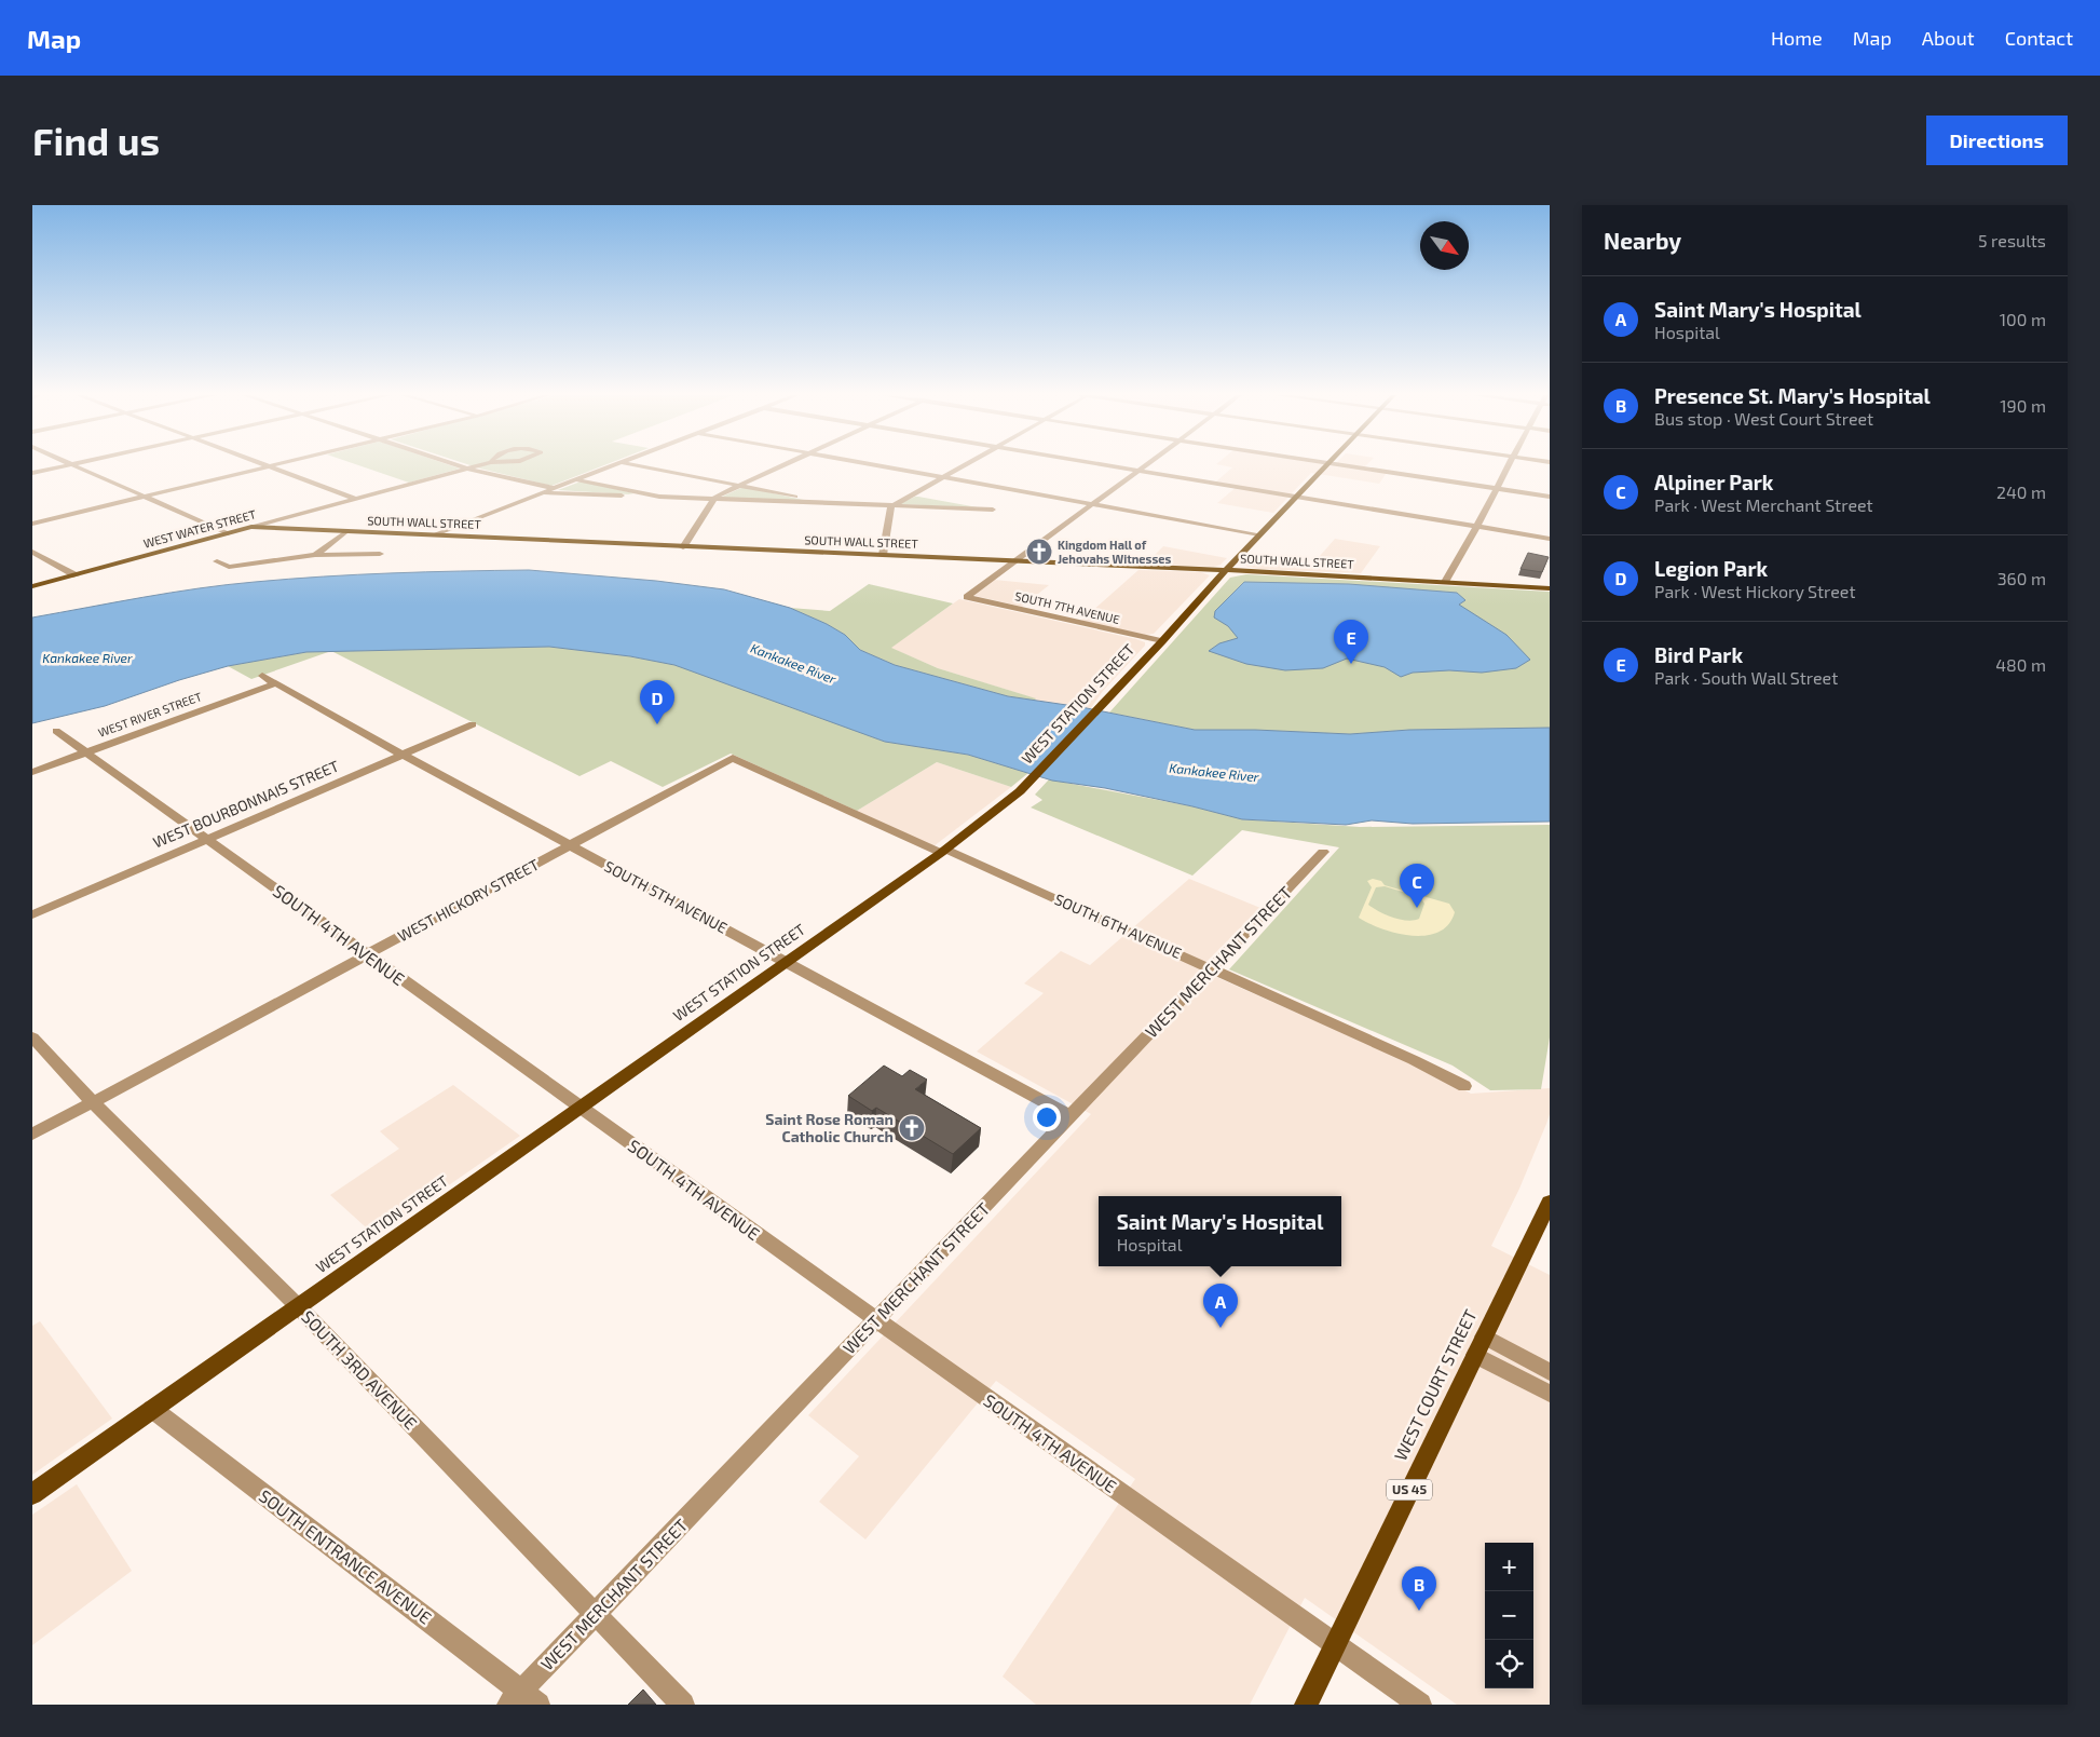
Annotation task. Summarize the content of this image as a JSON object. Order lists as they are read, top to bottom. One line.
{"streets":{"main road":["SOUTH WALL STREET","WEST WATER STREET","WEST STATION STREET","WEST COURT STREET","US 45"],"street":["SOUTH 7TH AVENUE","WEST RIVER STREET","WEST BOURBONNAIS STREET","SOUTH 5TH AVENUE","WEST HICKORY STREET","SOUTH 6TH AVENUE","SOUTH 4TH AVENUE","WEST MERCHANT STREET","SOUTH 3RD AVENUE","SOUTH ENTRANCE AVENUE"]},"crossings":[["SOUTH WALL STREET","WEST WATER STREET"],["SOUTH WALL STREET","SOUTH 7TH AVENUE"],["SOUTH WALL STREET","WEST STATION STREET"],["SOUTH 7TH AVENUE","WEST STATION STREET"],["WEST STATION STREET","SOUTH 5TH AVENUE"],["WEST STATION STREET","SOUTH 6TH AVENUE"],["WEST STATION STREET","SOUTH 4TH AVENUE"],["WEST STATION STREET","SOUTH 3RD AVENUE"],["WEST STATION STREET","SOUTH ENTRANCE AVENUE"],["WEST RIVER STREET","SOUTH 5TH AVENUE"],["WEST RIVER STREET","SOUTH 4TH AVENUE"],["WEST BOURBONNAIS STREET","SOUTH 5TH AVENUE"],["WEST BOURBONNAIS STREET","SOUTH 4TH AVENUE"],["SOUTH 5TH AVENUE","WEST HICKORY STREET"],["SOUTH 5TH AVENUE","WEST MERCHANT STREET"],["WEST HICKORY STREET","SOUTH 6TH AVENUE"],["WEST HICKORY STREET","SOUTH 4TH AVENUE"],["WEST HICKORY STREET","SOUTH 3RD AVENUE"],["SOUTH 6TH AVENUE","WEST MERCHANT STREET"],["SOUTH 4TH AVENUE","WEST MERCHANT STREET"],["SOUTH 4TH AVENUE","WEST COURT STREET"],["WEST MERCHANT STREET","SOUTH 3RD AVENUE"],["WEST MERCHANT STREET","SOUTH ENTRANCE AVENUE"]],"water":["Kankakee River"],"places":{"church":["Kingdom Hall of Jehovahs Witnesses","Saint Rose Roman Catholic Church"]},"north":"bottom right","page":{"header":"Map","nav":["Home","Map","About","Contact"],"buttons":"Directions","title":"Find us","heading":["Nearby","5 results"],"list":[{"mark":"A","name":"Saint Mary's Hospital","note":"Hospital","value":"100 m"},{"mark":"B","name":"Presence St. Mary's Hospital","note":"Bus stop · West Court Street","value":"190 m"},{"mark":"C","name":"Alpiner Park","note":"Park · West Merchant Street","value":"240 m"},{"mark":"D","name":"Legion Park","note":"Park · West Hickory Street","value":"360 m"},{"mark":"E","name":"Bird Park","note":"Park · South Wall Street","value":"480 m"}],"pins":["E","D","C","A","B"],"popup":["Saint Mary's Hospital","Hospital"],"map_buttons":["+","−"]}}
